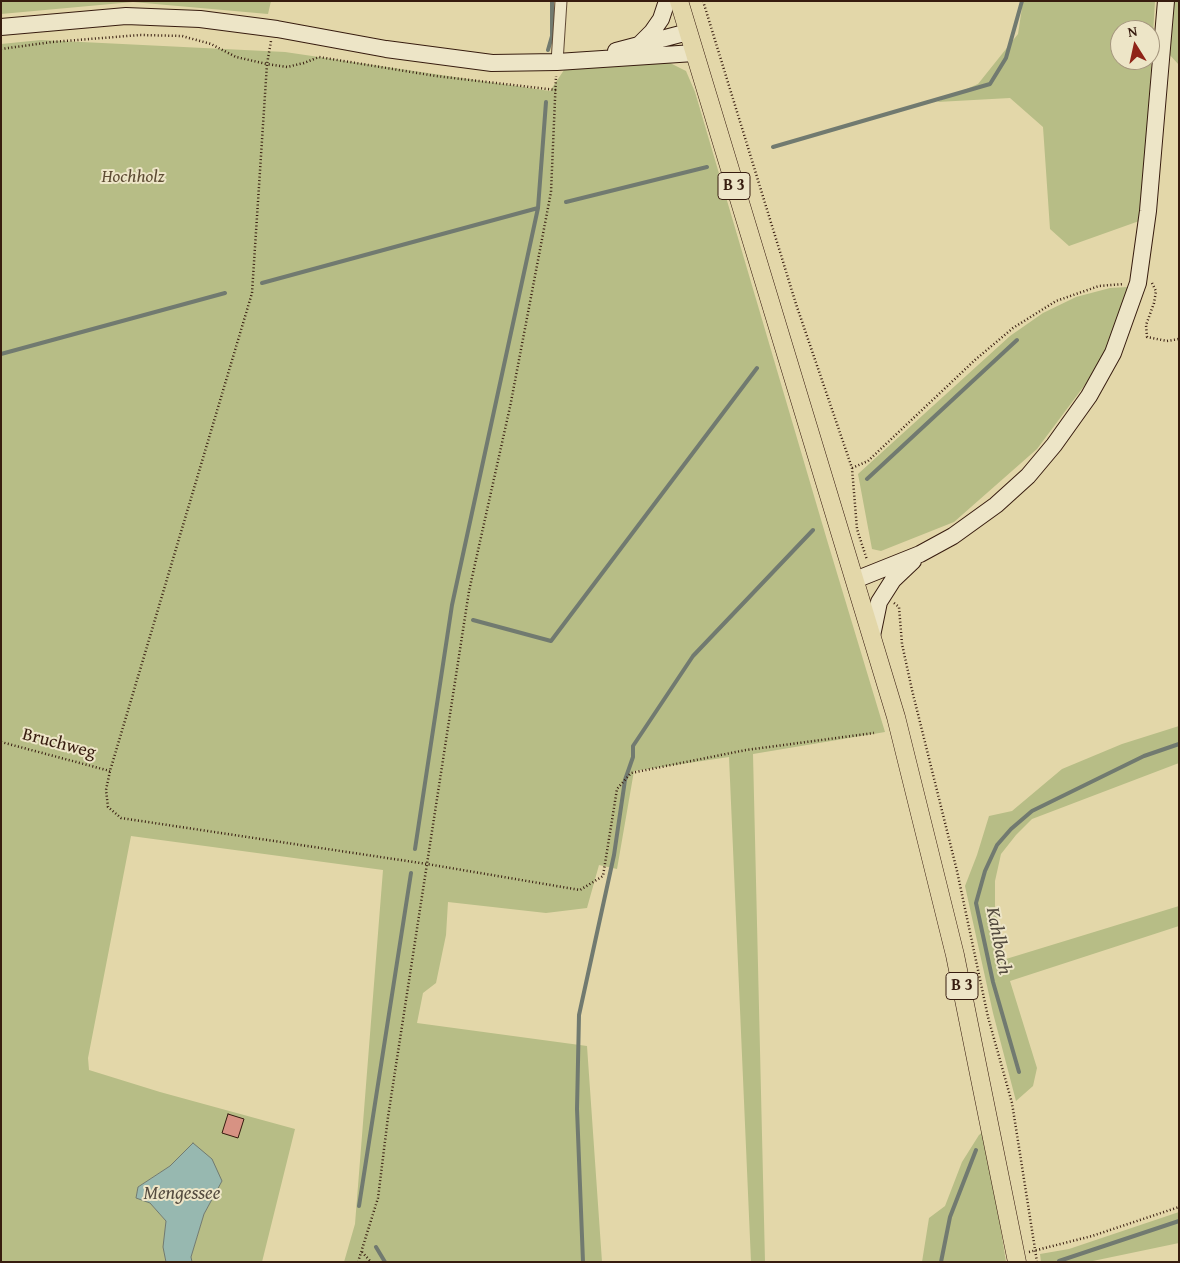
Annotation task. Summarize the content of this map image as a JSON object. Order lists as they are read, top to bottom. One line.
{"streets":{"main road":["B 3"],"path":["Bruchweg"]},"water":["Kahlbach","Mengessee"],"parks":["Hochholz"],"north":"top"}
